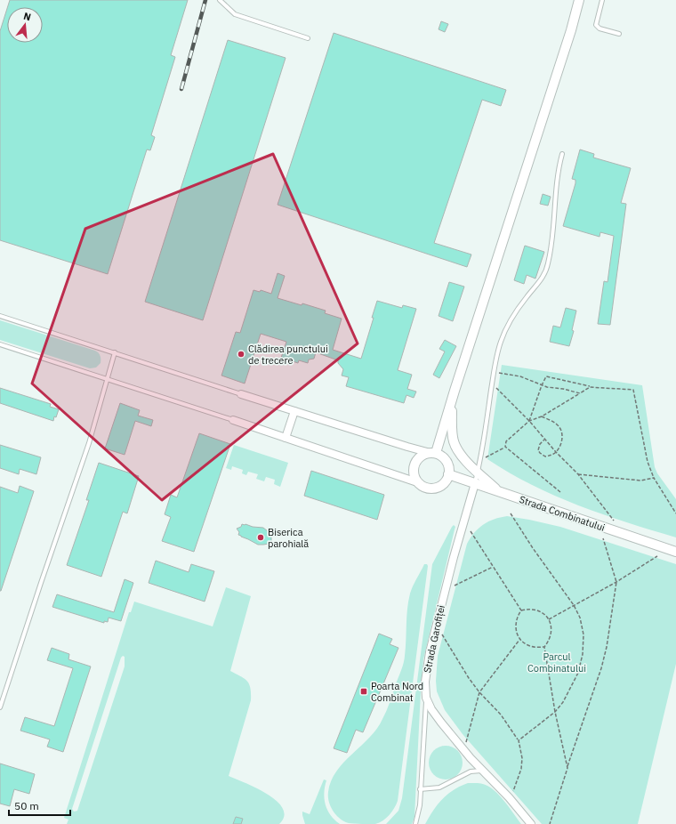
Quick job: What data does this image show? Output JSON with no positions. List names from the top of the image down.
{
  "streets": {
    "street": ["Strada Combinatului", "Strada Garofiței"]
  },
  "crossings": [
    ["Strada Combinatului", "Strada Garofiței"]
  ],
  "parks": ["Parcul Combinatului"],
  "places": {
    "other": ["Clădirea punctului de trecere", "Biserica parohială"],
    "transit": ["Poarta Nord Combinat"]
  },
  "scale_bar": "50 m",
  "north": "top"
}
